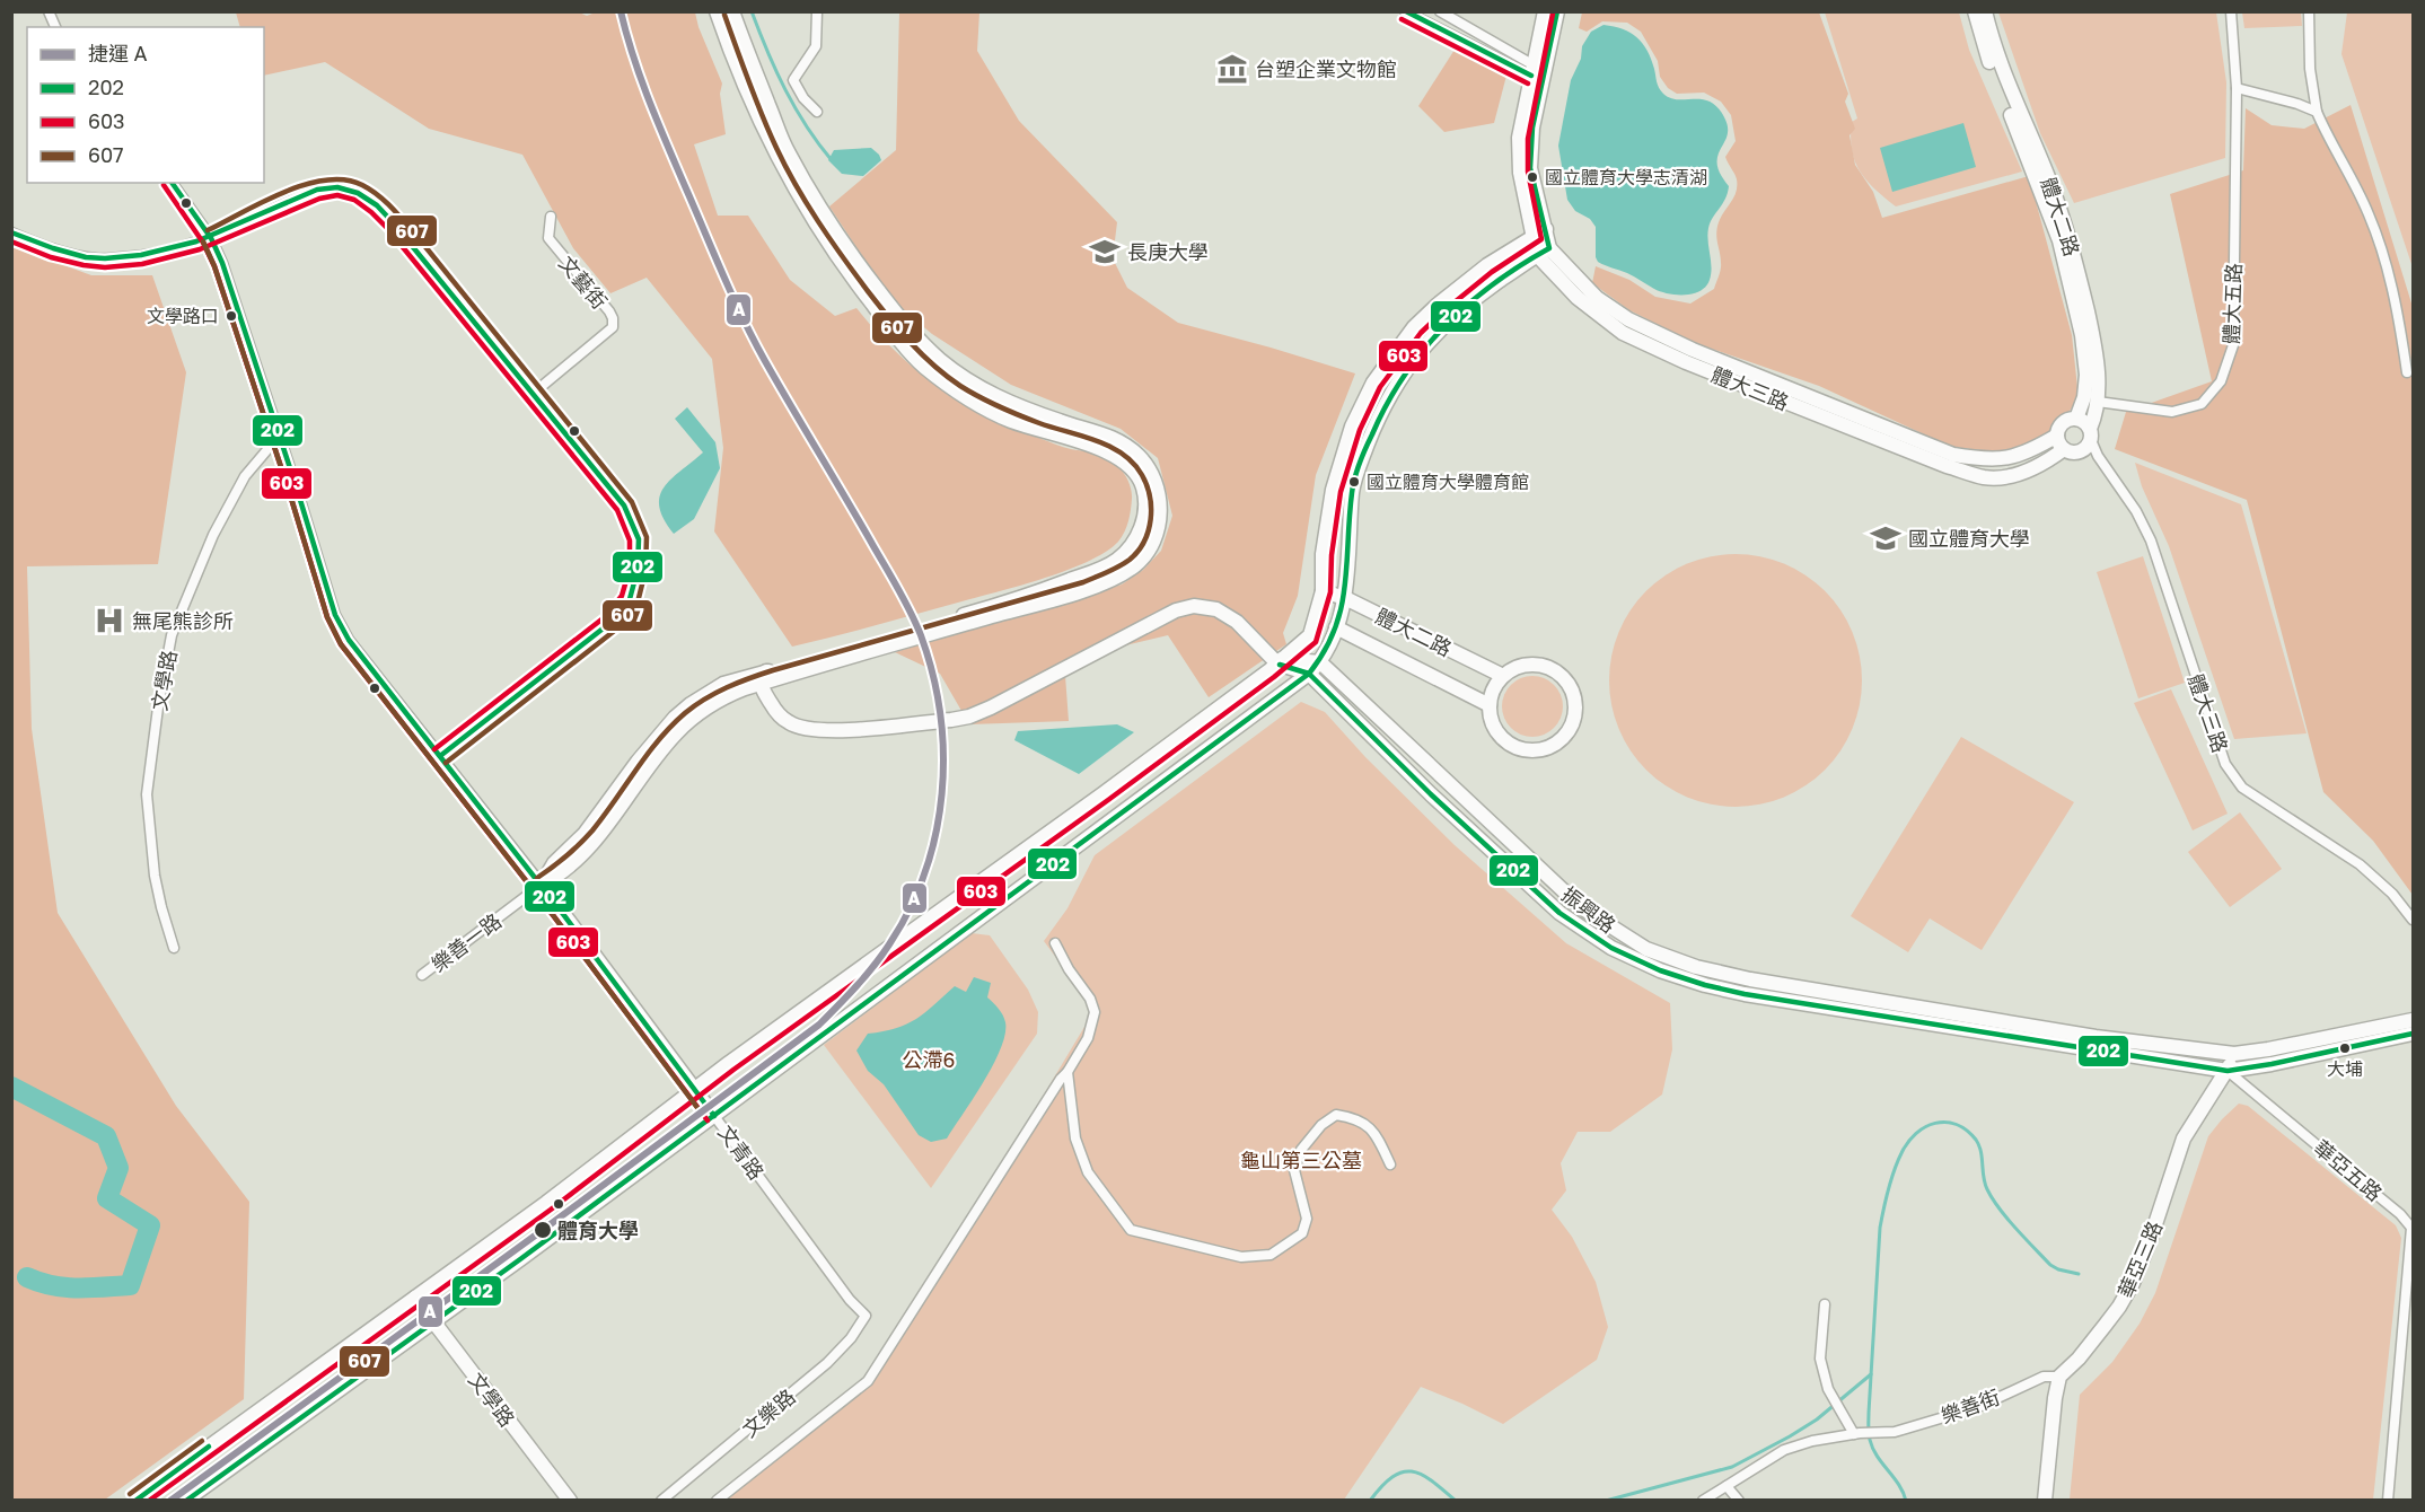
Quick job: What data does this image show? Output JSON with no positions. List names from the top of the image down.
{
  "streets": {
    "street": [
      "體大二路",
      "文藝街",
      "體大五路",
      "體大三路",
      "文學路",
      "振興路",
      "樂善一路",
      "文青路",
      "華亞五路",
      "華亞三路",
      "樂善街",
      "文樂路"
    ]
  },
  "crossings": [
    ["體大二路", "體大五路"],
    ["體大二路", "體大三路"],
    ["文學路", "文青路"],
    ["振興路", "華亞五路"],
    ["振興路", "華亞三路"],
    ["樂善一路", "文青路"],
    ["文青路", "文樂路"],
    ["華亞五路", "華亞三路"],
    ["華亞三路", "樂善街"]
  ],
  "parks": ["公滯6", "龜山第三公墓"],
  "places": {
    "museum": ["台塑企業文物館"],
    "other": [
      "國立體育大學志清湖",
      "文學路口",
      "國立體育大學體育館",
      "大埔",
      "體育大學"
    ],
    "school or university": ["長庚大學", "國立體育大學"],
    "hospital": ["無尾熊診所"]
  },
  "lines": [
    "metro line A",
    "transit line 202",
    "transit line 603",
    "transit line 607"
  ],
  "legend": [
    "捷運 A",
    "202",
    "603",
    "607"
  ]
}
